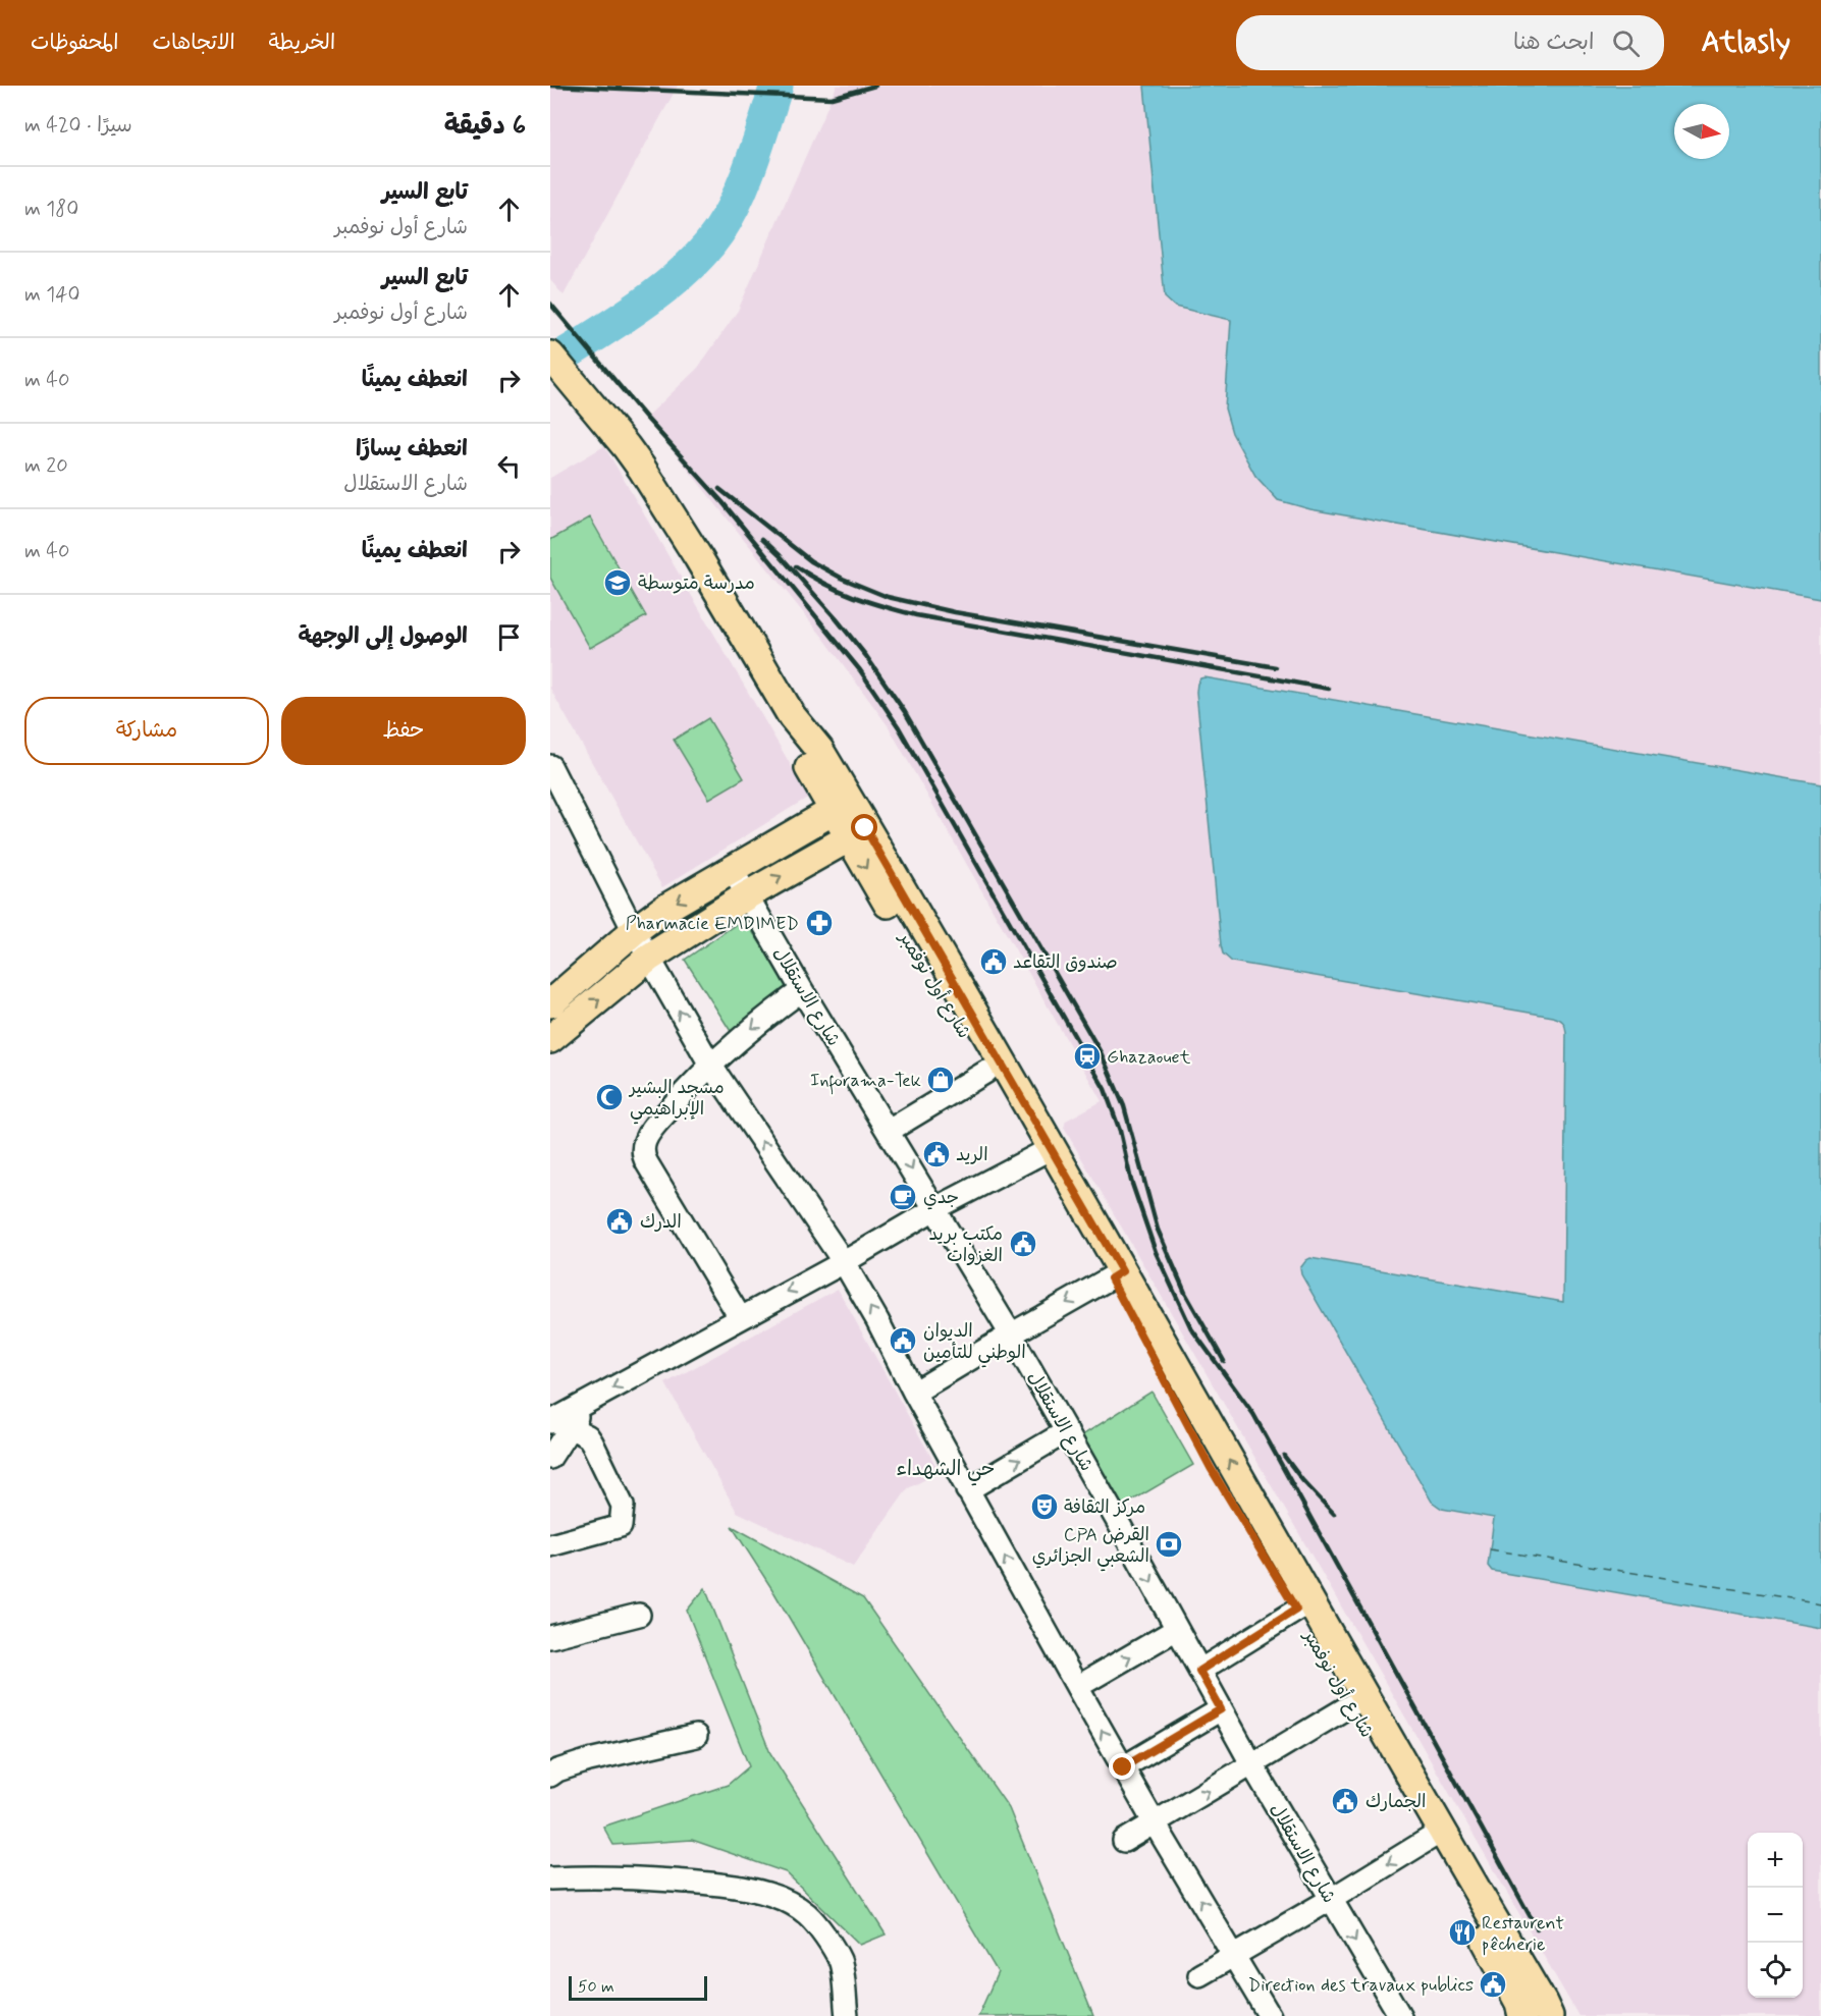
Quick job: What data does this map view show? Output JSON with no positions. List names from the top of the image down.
{
  "streets": {
    "main road": ["شارع أول نوفمبر"],
    "street": ["شارع الاستقلال"]
  },
  "districts": ["حي الشهداء"],
  "places": {
    "school or university": ["مدرسة متوسطة"],
    "pharmacy": ["Pharmacie EMDIMED"],
    "public building": [
      "صندوق التقاعد",
      "الريد",
      "الدرك",
      "مكتب بريد الغزوات",
      "الديوان الوطني للتأمين",
      "الجمارك",
      "Direction des travaux publics"
    ],
    "station": ["Ghazaouet"],
    "shop": ["Inforama-Tek"],
    "mosque": ["مسجد البشير الإبراهيمي"],
    "cafe": ["جدي"],
    "theatre": ["مركز الثقافة"],
    "bank": ["CPA القرض الشعبي الجزائري"],
    "restaurant": ["Restaurent pêcherie"]
  },
  "scale_bar": "50 m",
  "north": "right",
  "page": {
    "header": "Atlasly",
    "search": "ابحث هنا",
    "nav": ["الخريطة", "الاتجاهات", "المحفوظات"],
    "heading": ["6 دقيقة", "سيرًا · 420 m"],
    "list": [
      ["تابع السير", "شارع أول نوفمبر", "180 m"],
      ["تابع السير", "شارع أول نوفمبر", "140 m"],
      ["انعطف يمينًا", "40 m"],
      ["انعطف يسارًا", "شارع الاستقلال", "20 m"],
      ["انعطف يمينًا", "40 m"],
      "الوصول إلى الوجهة"
    ],
    "buttons": ["حفظ", "مشاركة"],
    "map_buttons": ["+", "−"],
    "scale": "50 m"
  }
}
